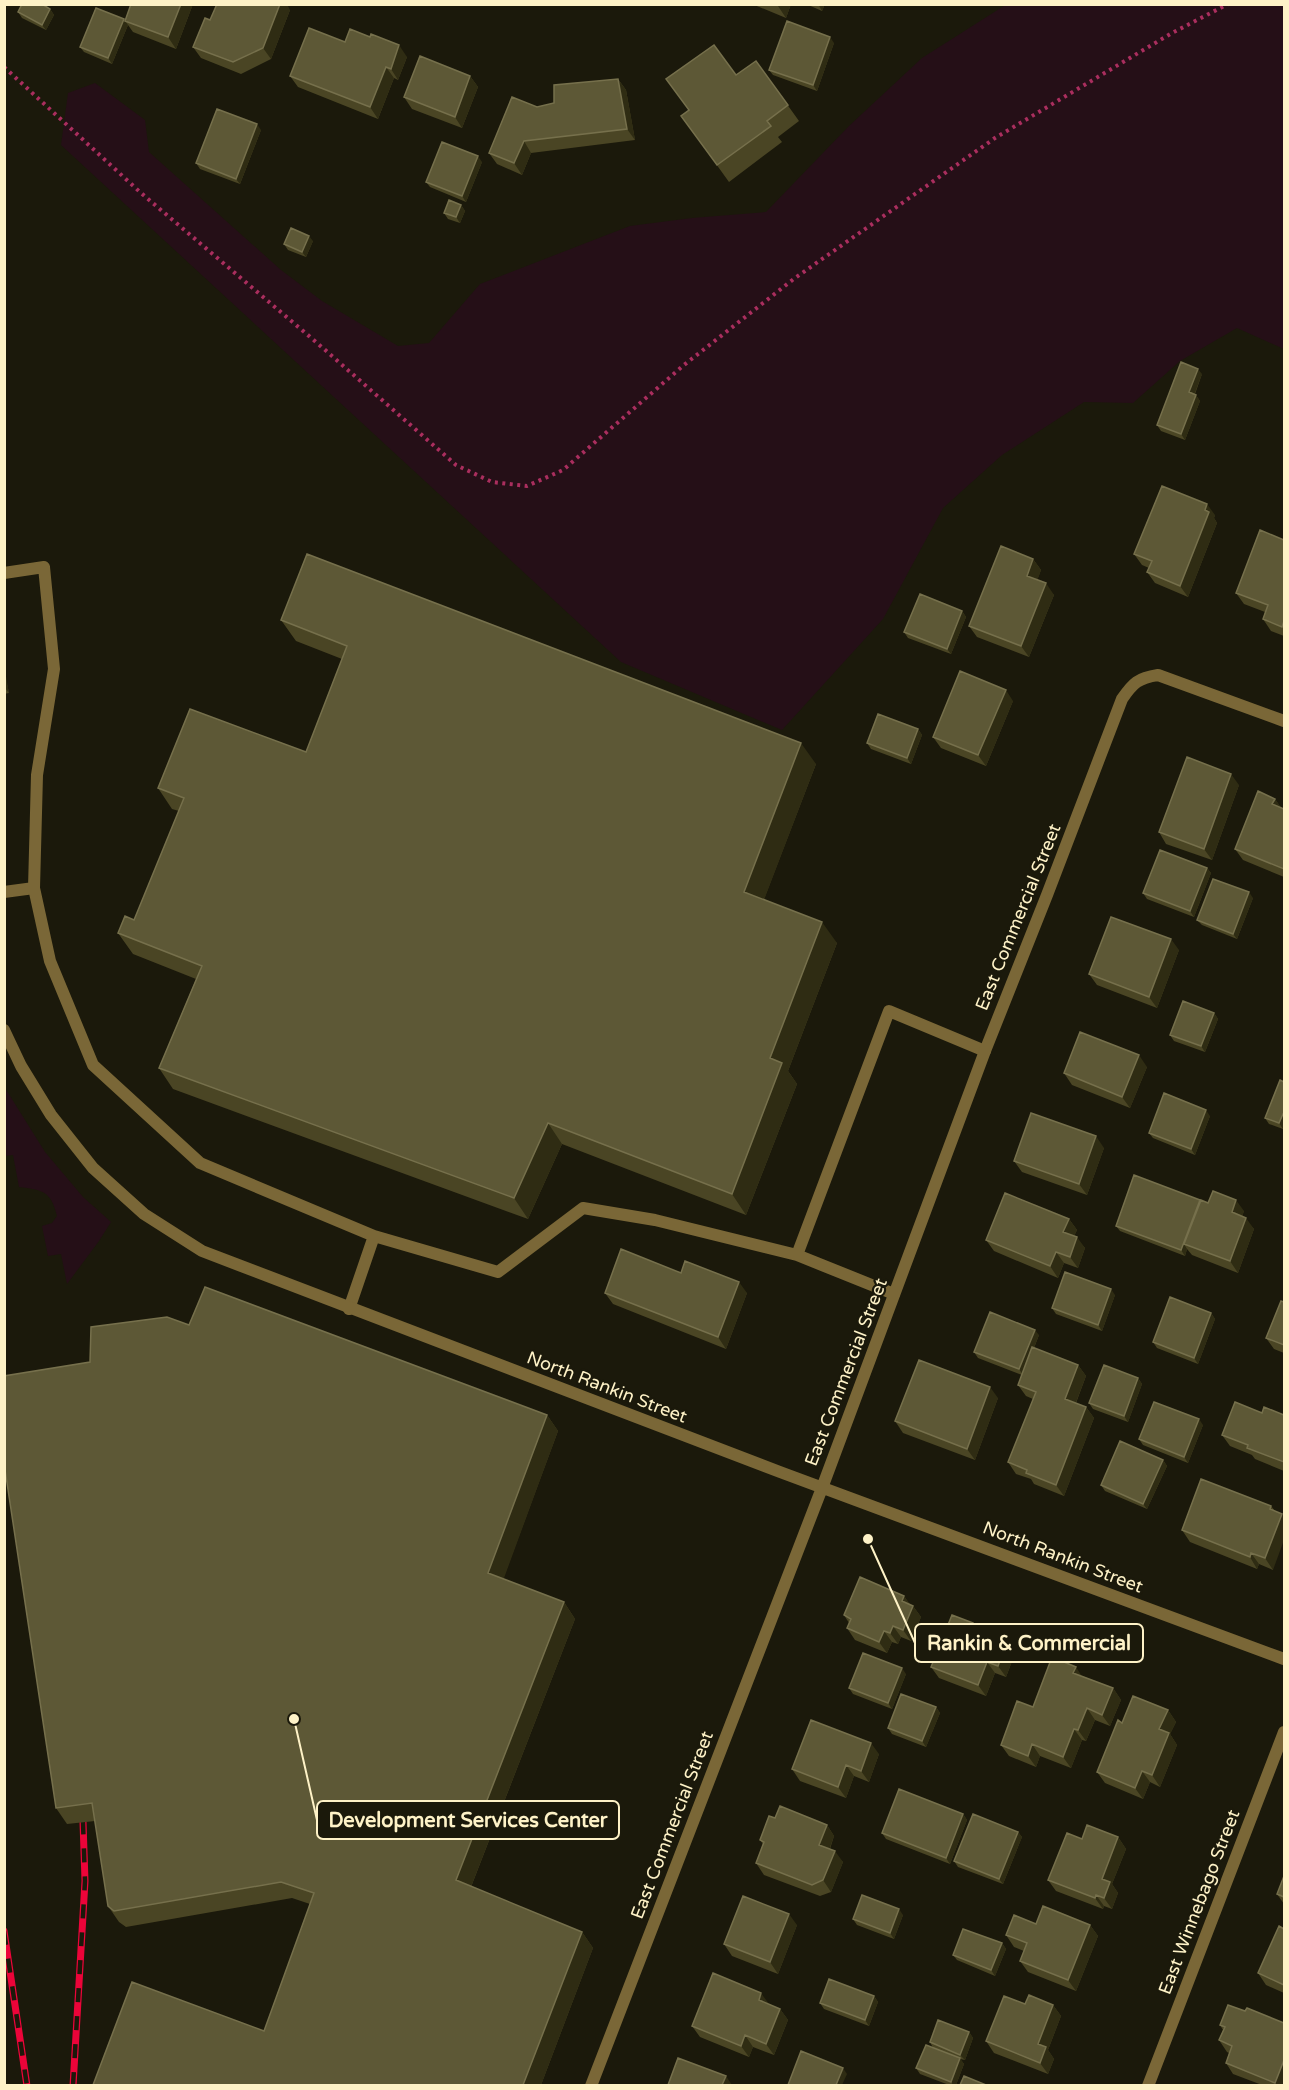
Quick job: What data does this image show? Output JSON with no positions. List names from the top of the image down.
{
  "streets": {
    "street": ["East Commercial Street", "North Rankin Street", "East Winnebago Street"]
  },
  "crossings": [
    ["East Commercial Street", "North Rankin Street"]
  ],
  "places": ["Rankin & Commercial", "Development Services Center"]
}
